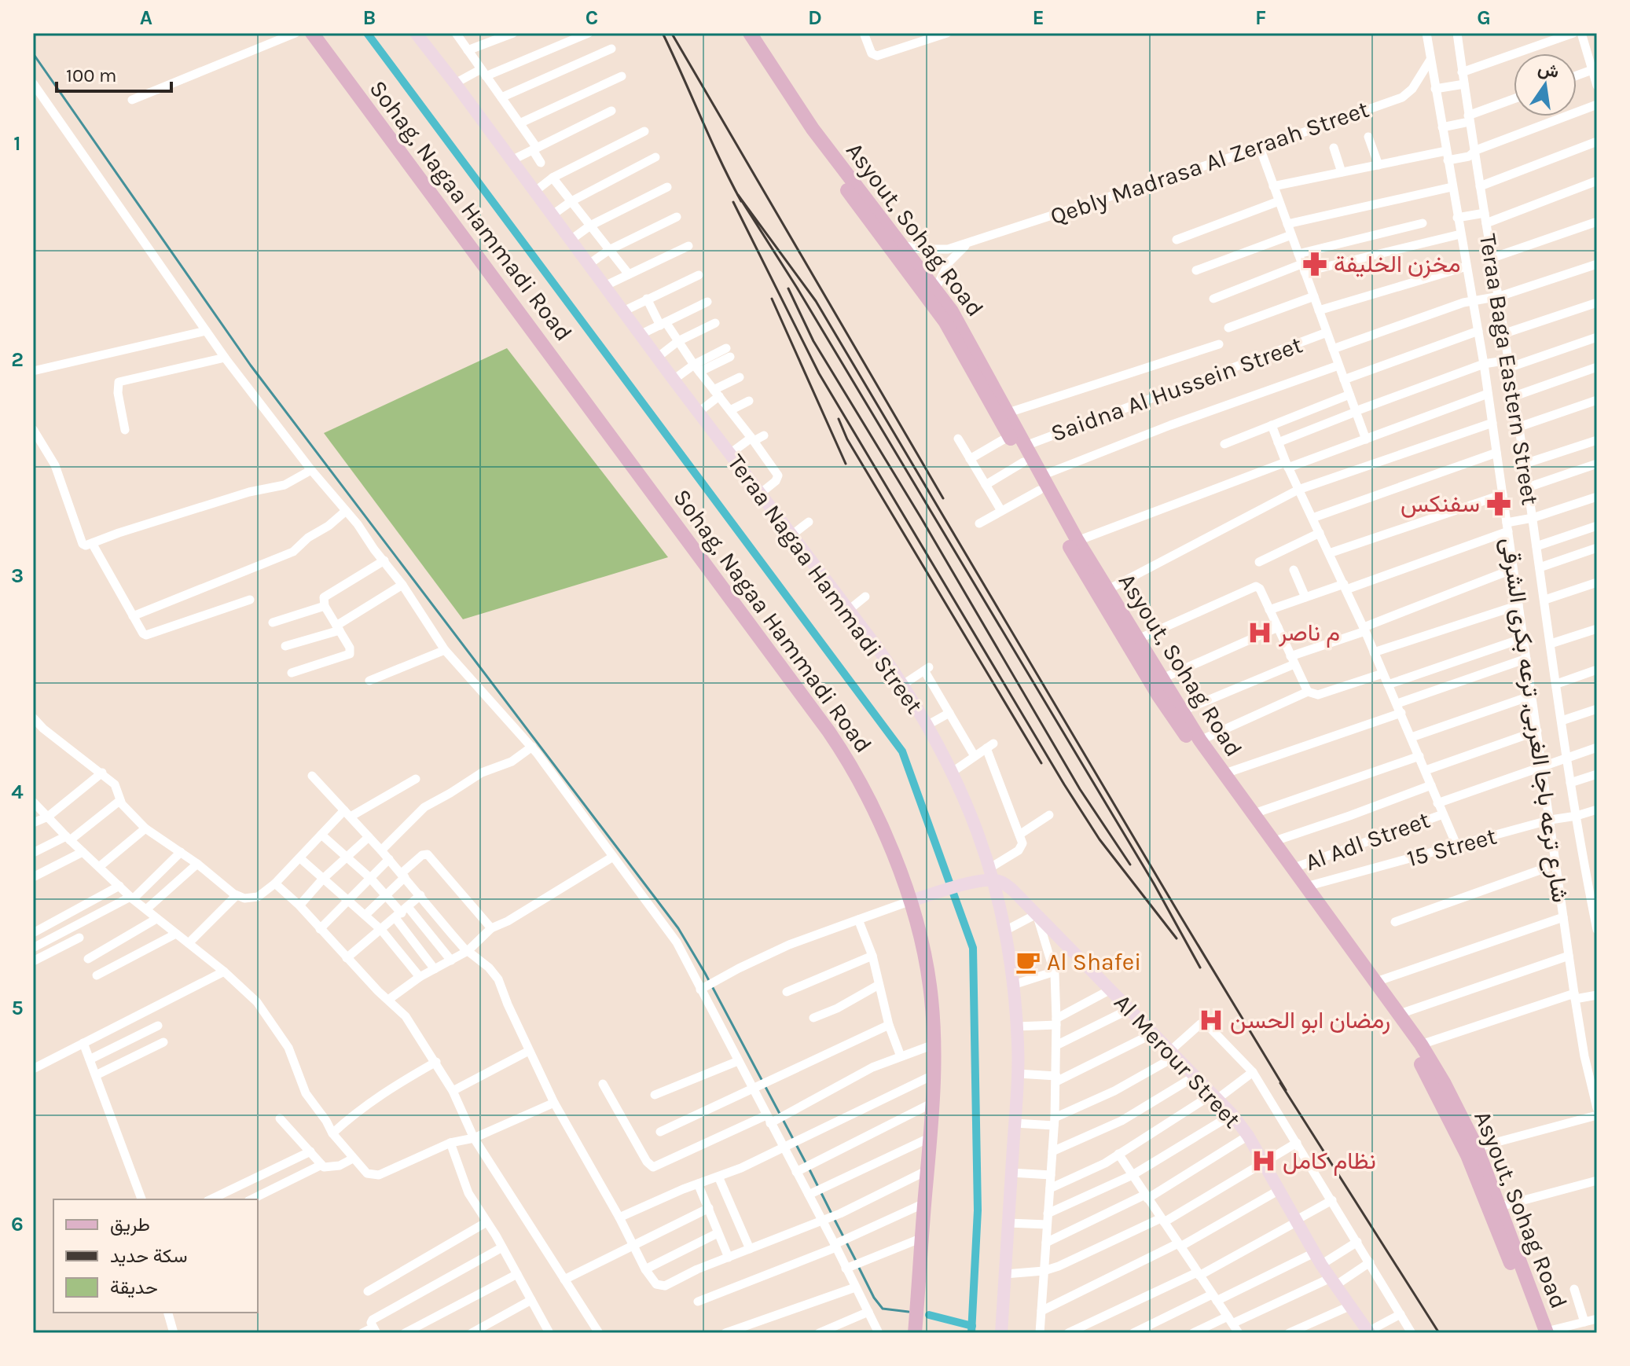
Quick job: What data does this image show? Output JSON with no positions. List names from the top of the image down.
{
  "streets": {
    "main road": ["Sohag, Nagaa Hammadi Road", "Asyout, Sohag Road"],
    "street": [
      "Qebly Madrasa Al Zeraah Street",
      "Teraa Baga Eastern Street",
      "Saidna Al Hussein Street",
      "Teraa Nagaa Hammadi Street",
      "شارع ترعه باجا الغربى, ترعه بكرى الشرقى",
      "Al Adl Street",
      "15 Street",
      "Al Merour Street"
    ]
  },
  "crossings": [
    ["Qebly Madrasa Al Zeraah Street", "Asyout, Sohag Road"],
    ["Qebly Madrasa Al Zeraah Street", "شارع ترعه باجا الغربى, ترعه بكرى الشرقى"],
    ["Asyout, Sohag Road", "Saidna Al Hussein Street"],
    ["Asyout, Sohag Road", "Al Adl Street"],
    ["Asyout, Sohag Road", "15 Street"],
    ["Teraa Baga Eastern Street", "15 Street"],
    ["Teraa Nagaa Hammadi Street", "Al Merour Street"],
    ["شارع ترعه باجا الغربى, ترعه بكرى الشرقى", "15 Street"]
  ],
  "places": {
    "pharmacy": ["مخزن الخليفة", "سفنكس"],
    "hospital": ["م ناصر", "رمضان ابو الحسن", "نظام كامل"],
    "cafe": ["Al Shafei"]
  },
  "legend": ["طريق", "سكة حديد", "حديقة"],
  "scale_bar": "100 m",
  "north": "top",
  "grid": {
    "columns": [
      "A",
      "B",
      "C",
      "D",
      "E",
      "F",
      "G"
    ],
    "rows": [
      "1",
      "2",
      "3",
      "4",
      "5",
      "6"
    ]
  }
}
